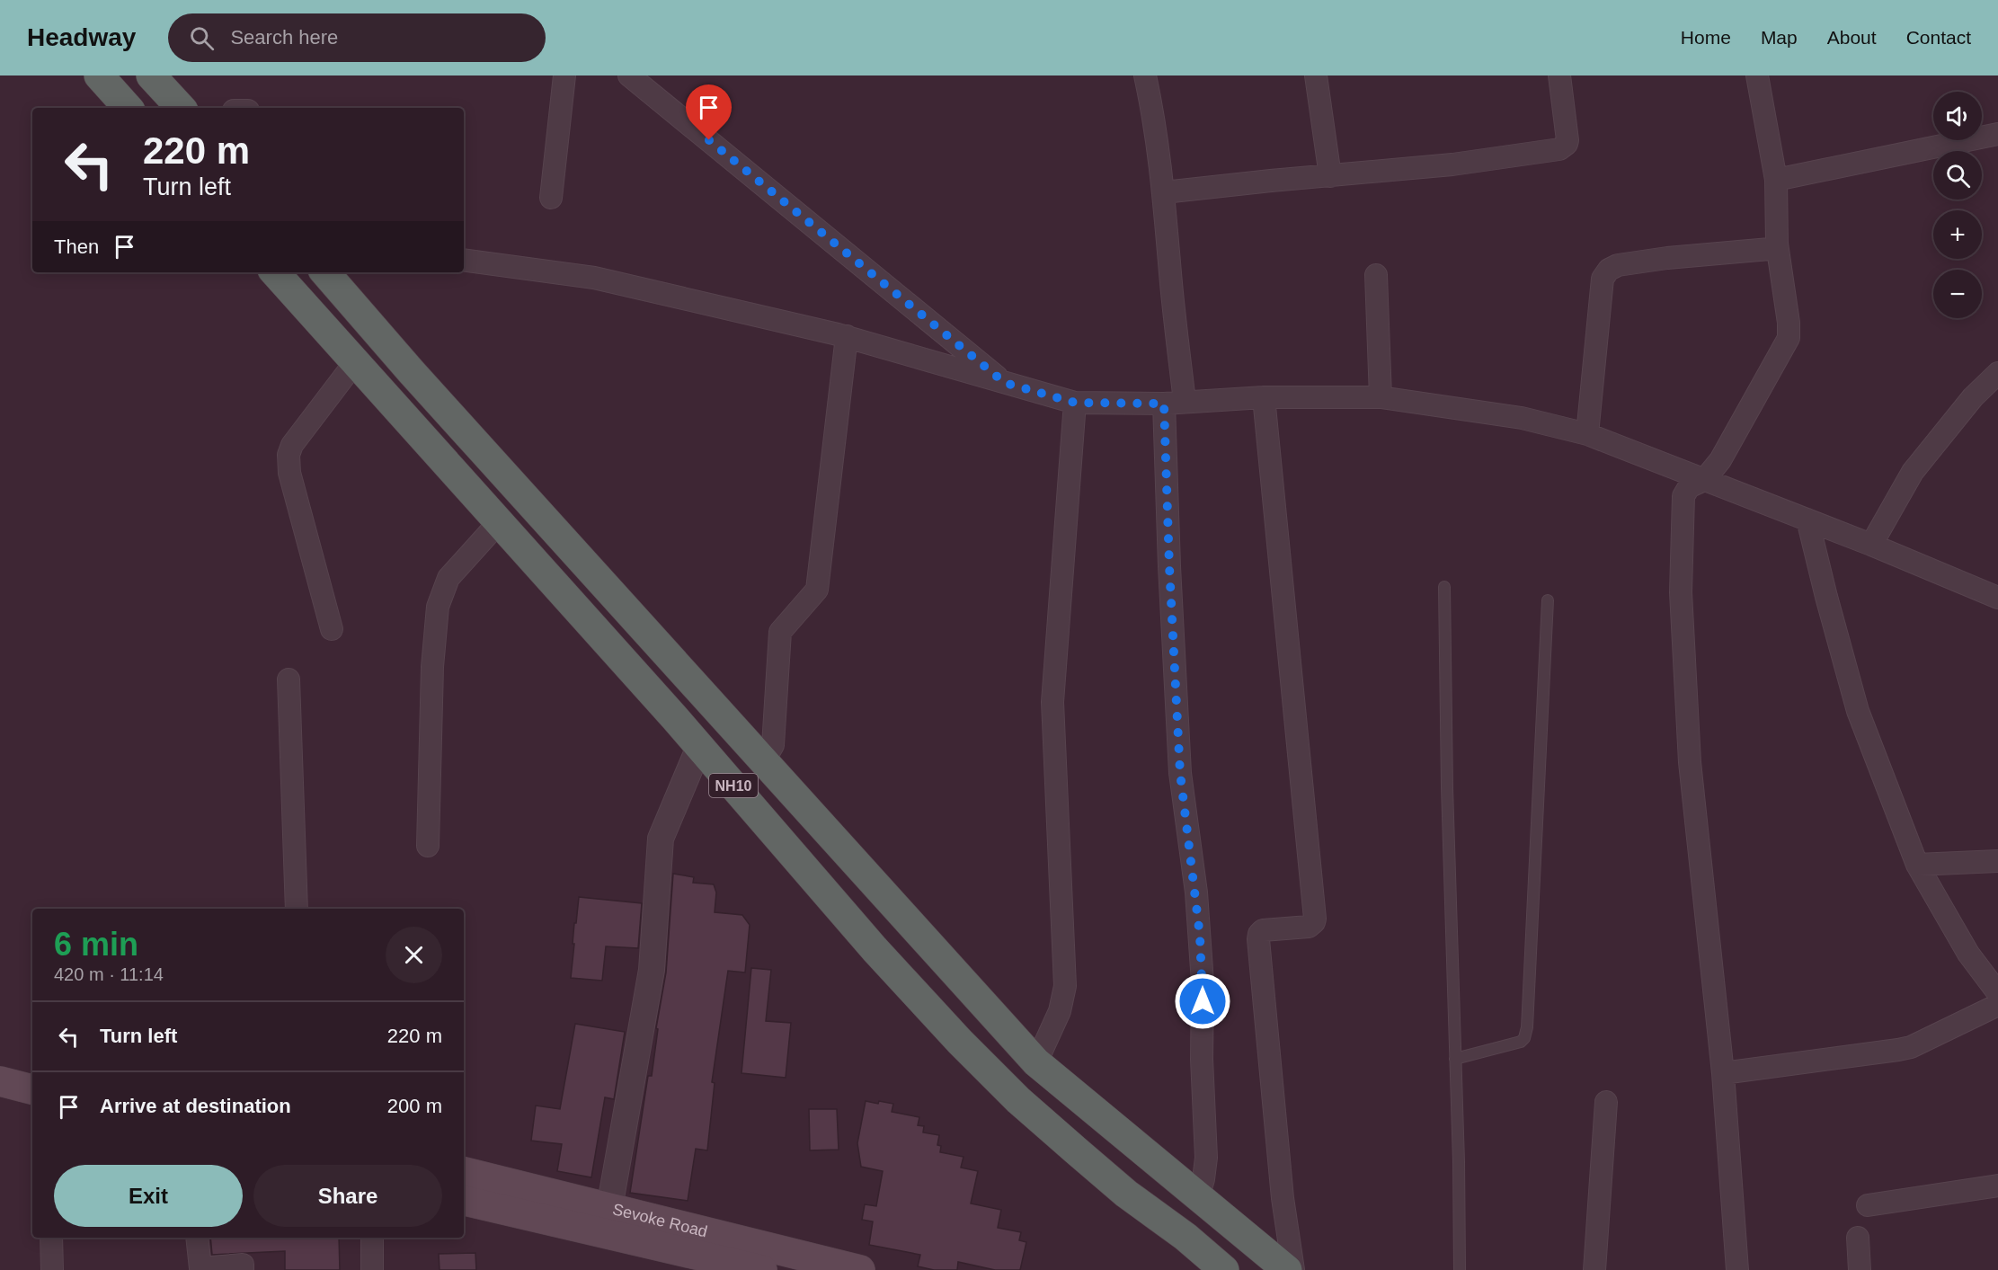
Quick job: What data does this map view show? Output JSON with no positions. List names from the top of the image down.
{
  "streets": {
    "highway": ["NH10"],
    "main road": ["Sevoke Road"]
  },
  "page": {
    "header": "Headway",
    "search": "Search here",
    "nav": [
      "Home",
      "Map",
      "About",
      "Contact"
    ],
    "map_buttons": ["+", "−"],
    "turn": ["220 m", "Turn left"],
    "then": "Then",
    "heading": ["6 min", "420 m · 11:14"],
    "list": [
      {
        "name": "Turn left",
        "value": "220 m"
      },
      {
        "name": "Arrive at destination",
        "value": "200 m"
      }
    ],
    "buttons": ["Exit", "Share"]
  }
}
